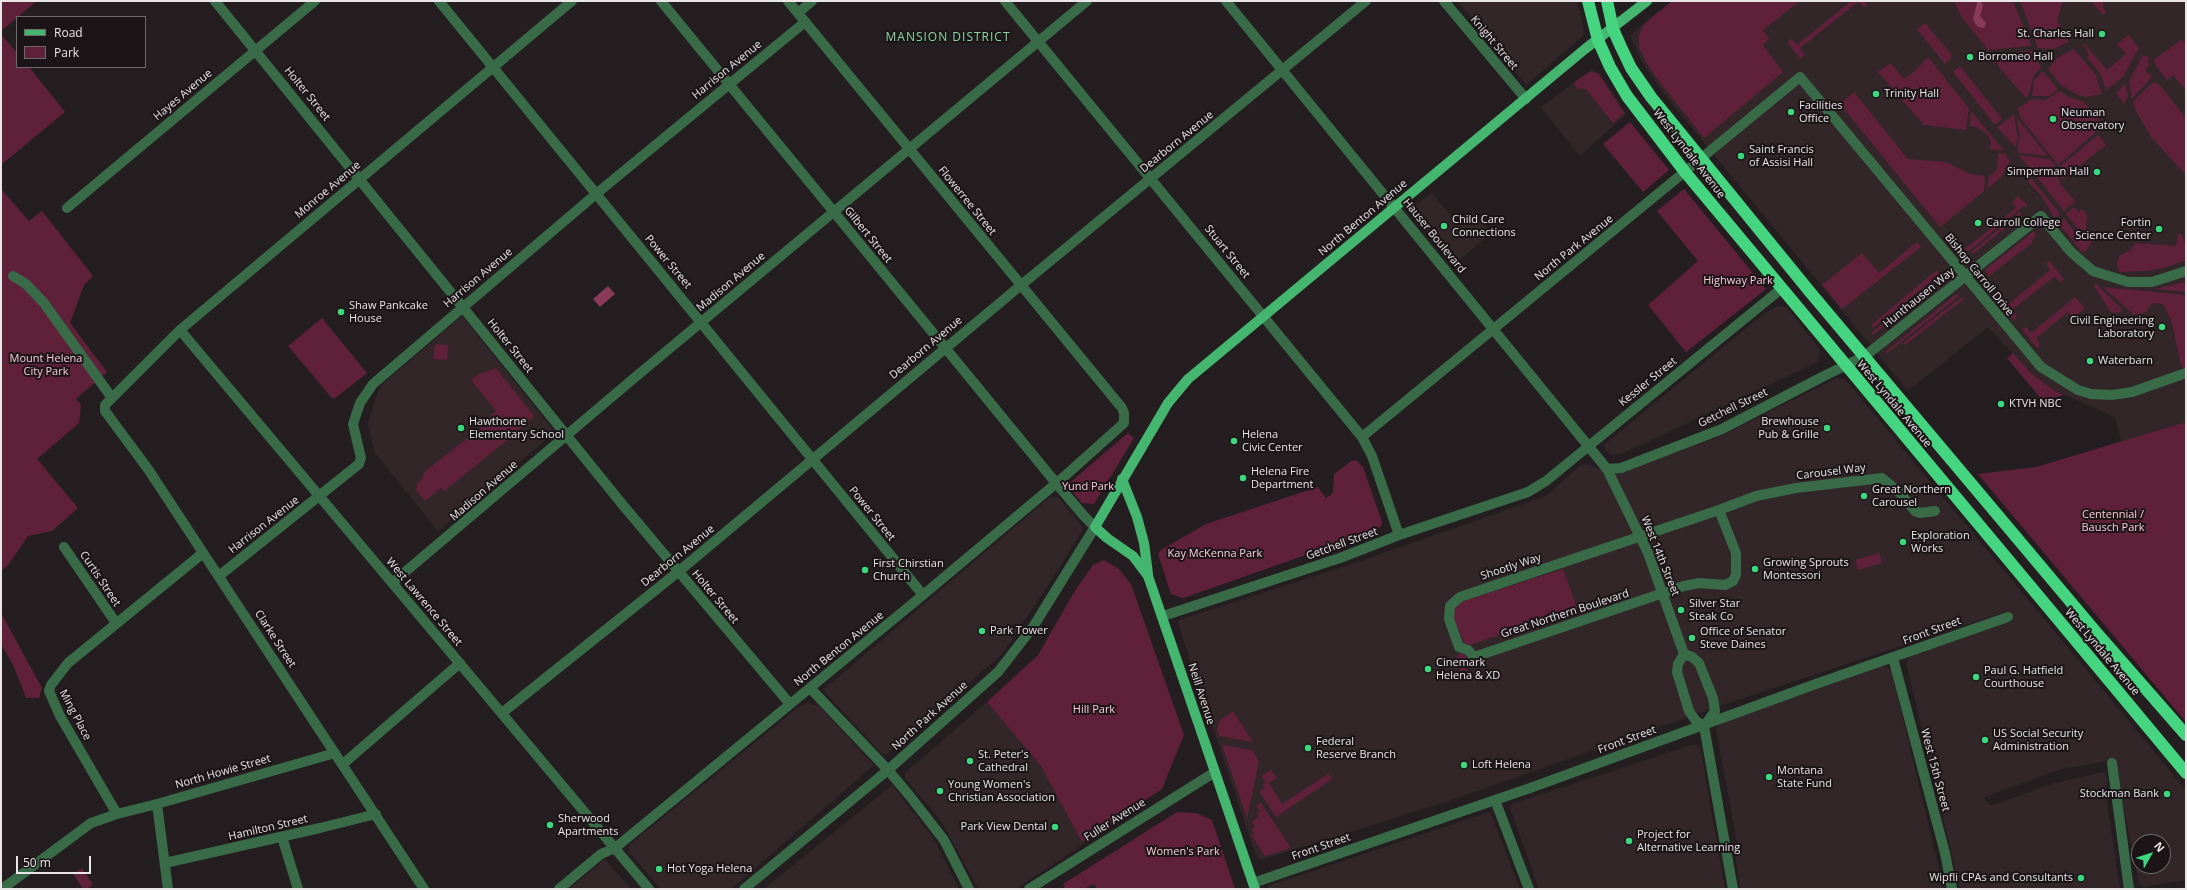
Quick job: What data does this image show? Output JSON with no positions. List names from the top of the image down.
{
  "streets": {
    "highway": ["West Lyndale Avenue"],
    "main road": ["North Benton Avenue", "North Park Avenue", "Neill Avenue"],
    "street": [
      "Knight Street",
      "Harrison Avenue",
      "Holter Street",
      "Hayes Avenue",
      "Dearborn Avenue",
      "Monroe Avenue",
      "Flowerree Street",
      "Gilbert Street",
      "Hauser Boulevard",
      "Stuart Street",
      "Power Street",
      "Bishop Carroll Drive",
      "Madison Avenue",
      "Hunthausen Way",
      "Kessler Street",
      "Getchell Street",
      "Carousel Way",
      "West 14th Street",
      "Shootly Way",
      "Curtis Street",
      "West Lawrence Street",
      "Great Northern Boulevard",
      "Front Street",
      "Clarke Street",
      "Ming Place",
      "West 15th Street",
      "North Howie Street",
      "Fuller Avenue",
      "Hamilton Street"
    ]
  },
  "crossings": [
    ["Knight Street", "North Benton Avenue"],
    ["Harrison Avenue", "Holter Street"],
    ["Harrison Avenue", "Flowerree Street"],
    ["Harrison Avenue", "Gilbert Street"],
    ["Harrison Avenue", "Power Street"],
    ["Harrison Avenue", "West Lawrence Street"],
    ["Harrison Avenue", "Clarke Street"],
    ["Holter Street", "Hayes Avenue"],
    ["Holter Street", "Dearborn Avenue"],
    ["Holter Street", "Monroe Avenue"],
    ["Holter Street", "North Benton Avenue"],
    ["Holter Street", "Madison Avenue"],
    ["Dearborn Avenue", "Flowerree Street"],
    ["Dearborn Avenue", "Gilbert Street"],
    ["Dearborn Avenue", "Hauser Boulevard"],
    ["Dearborn Avenue", "Stuart Street"],
    ["Dearborn Avenue", "Power Street"],
    ["Dearborn Avenue", "West Lawrence Street"],
    ["West Lyndale Avenue", "North Benton Avenue"],
    ["West Lyndale Avenue", "North Park Avenue"],
    ["West Lyndale Avenue", "Hunthausen Way"],
    ["West Lyndale Avenue", "Kessler Street"],
    ["West Lyndale Avenue", "Getchell Street"],
    ["Monroe Avenue", "Power Street"],
    ["Monroe Avenue", "West Lawrence Street"],
    ["Monroe Avenue", "Clarke Street"],
    ["Flowerree Street", "North Benton Avenue"],
    ["Flowerree Street", "Madison Avenue"],
    ["North Benton Avenue", "Gilbert Street"],
    ["North Benton Avenue", "Hauser Boulevard"],
    ["North Benton Avenue", "North Park Avenue"],
    ["North Benton Avenue", "Stuart Street"],
    ["North Benton Avenue", "Power Street"],
    ["North Benton Avenue", "West Lawrence Street"],
    ["Gilbert Street", "Madison Avenue"],
    ["Hauser Boulevard", "North Park Avenue"],
    ["Hauser Boulevard", "Kessler Street"],
    ["Hauser Boulevard", "Getchell Street"],
    ["Hauser Boulevard", "West 14th Street"],
    ["North Park Avenue", "Stuart Street"],
    ["North Park Avenue", "Bishop Carroll Drive"],
    ["North Park Avenue", "Neill Avenue"],
    ["Stuart Street", "Madison Avenue"],
    ["Stuart Street", "Getchell Street"],
    ["Power Street", "Madison Avenue"],
    ["Bishop Carroll Drive", "Hunthausen Way"],
    ["Madison Avenue", "West Lawrence Street"],
    ["Hunthausen Way", "Getchell Street"],
    ["Kessler Street", "Getchell Street"],
    ["Getchell Street", "West 14th Street"],
    ["Getchell Street", "Neill Avenue"],
    ["Carousel Way", "Shootly Way"],
    ["Carousel Way", "Great Northern Boulevard"],
    ["West 14th Street", "Shootly Way"],
    ["West 14th Street", "Great Northern Boulevard"],
    ["Shootly Way", "Great Northern Boulevard"],
    ["Curtis Street", "Ming Place"],
    ["Front Street", "Neill Avenue"],
    ["Front Street", "West 15th Street"],
    ["Clarke Street", "North Howie Street"],
    ["Clarke Street", "Hamilton Street"],
    ["Neill Avenue", "Fuller Avenue"],
    ["Ming Place", "North Howie Street"]
  ],
  "districts": ["MANSION DISTRICT"],
  "parks": [
    "Highway Park",
    "Mount Helena City Park",
    "Yund Park",
    "Centennial / Bausch Park",
    "Kay McKenna Park",
    "Hill Park",
    "Women's Park"
  ],
  "places": [
    "St. Charles Hall",
    "Borromeo Hall",
    "Trinity Hall",
    "Facilities Office",
    "Neuman Observatory",
    "Saint Francis of Assisi Hall",
    "Simperman Hall",
    "Carroll College",
    "Child Care Connections",
    "Fortin Science Center",
    "Shaw Pankcake House",
    "Civil Engineering Laboratory",
    "Waterbarn",
    "KTVH NBC",
    "Hawthorne Elementary School",
    "Brewhouse Pub & Grille",
    "Helena Civic Center",
    "Helena Fire Department",
    "Great Northern Carousel",
    "Exploration Works",
    "Growing Sprouts Montessori",
    "First Chirstian Church",
    "Silver Star Steak Co",
    "Park Tower",
    "Office of Senator Steve Daines",
    "Cinemark Helena & XD",
    "Paul G. Hatfield Courthouse",
    "US Social Security Administration",
    "Federal Reserve Branch",
    "St. Peter's Cathedral",
    "Loft Helena",
    "Montana State Fund",
    "Young Women's Christian Association",
    "Stockman Bank",
    "Sherwood Apartments",
    "Park View Dental",
    "Project for Alternative Learning",
    "Hot Yoga Helena",
    "Wipfli CPAs and Consultants"
  ],
  "legend": ["Road", "Park"],
  "scale_bar": "50 m",
  "north": "top right"
}
